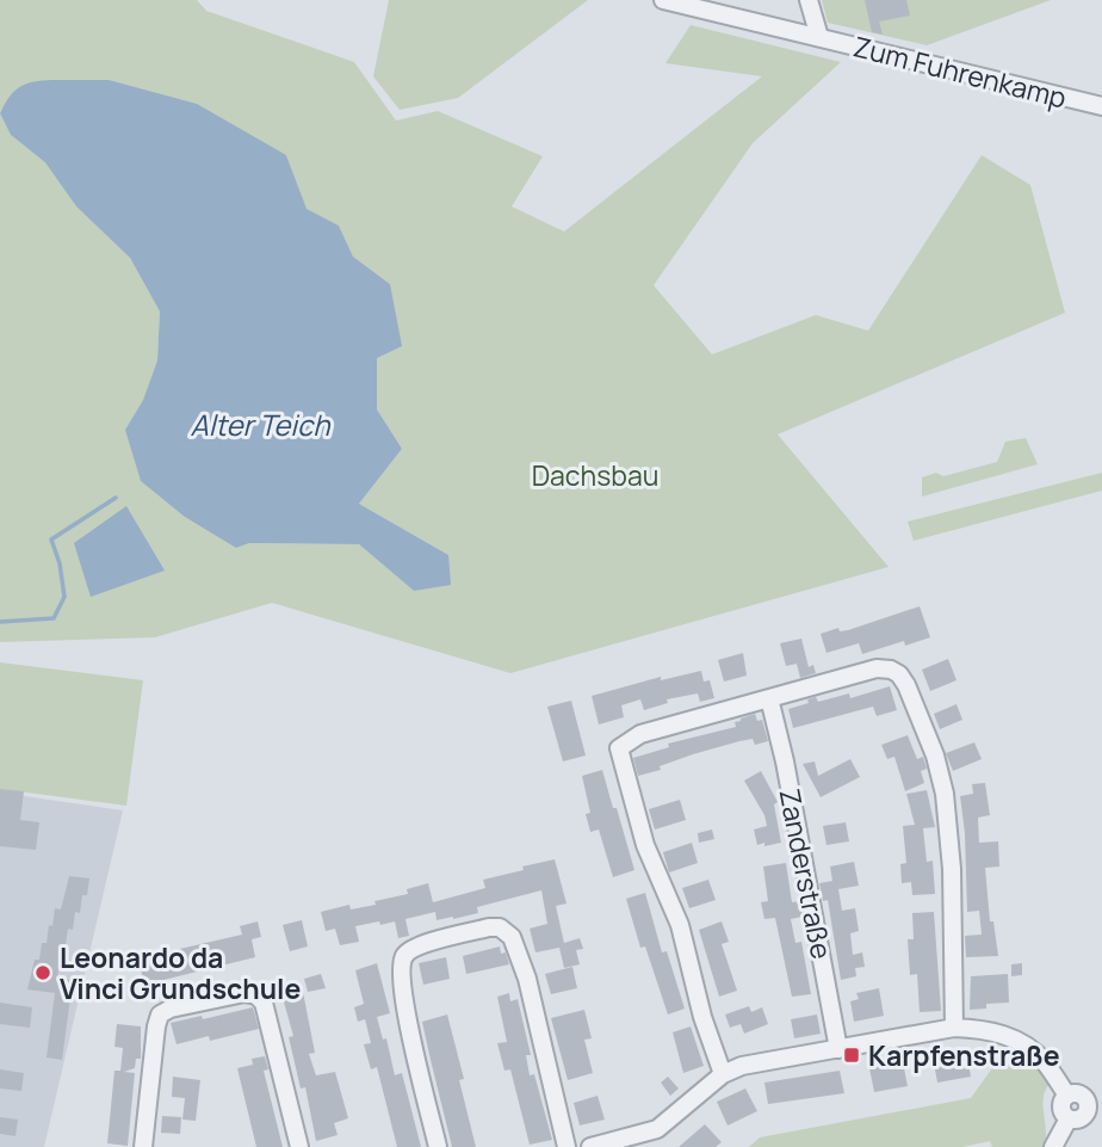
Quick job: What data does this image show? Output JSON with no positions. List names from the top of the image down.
{
  "streets": {
    "street": ["Zum Fuhrenkamp", "Zanderstraße"]
  },
  "water": ["Alter Teich"],
  "parks": ["Dachsbau"],
  "places": {
    "other": ["Leonardo da Vinci Grundschule"],
    "transit": ["Karpfenstraße"]
  }
}
